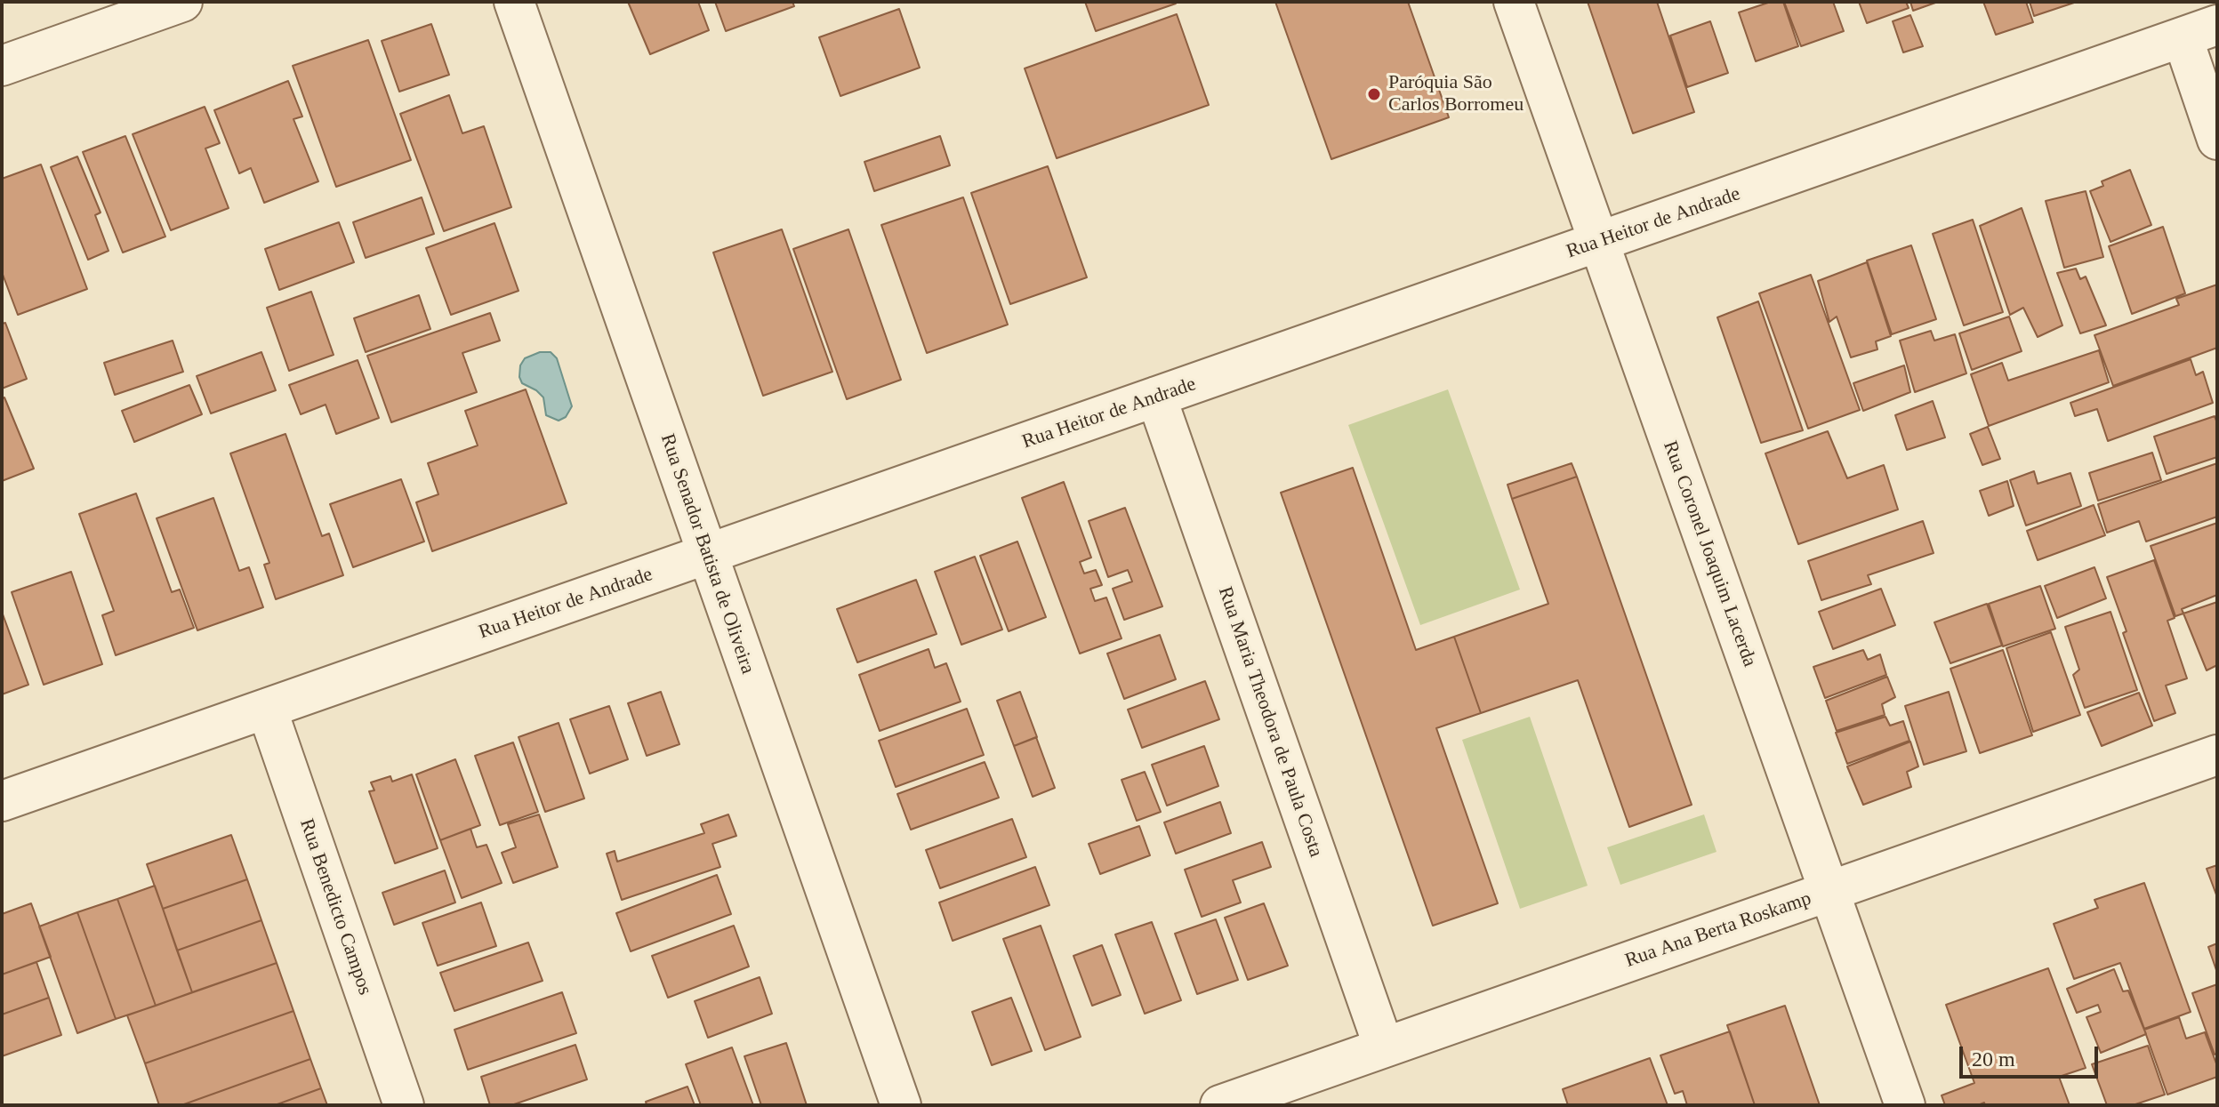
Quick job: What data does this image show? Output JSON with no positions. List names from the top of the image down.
{
  "streets": {
    "street": [
      "Rua Heitor de Andrade",
      "Rua Senador Batista de Oliveira",
      "Rua Coronel Joaquim Lacerda",
      "Rua Maria Theodora de Paula Costa",
      "Rua Benedicto Campos",
      "Rua Ana Berta Roskamp"
    ]
  },
  "crossings": [
    ["Rua Heitor de Andrade", "Rua Senador Batista de Oliveira"],
    ["Rua Heitor de Andrade", "Rua Coronel Joaquim Lacerda"],
    ["Rua Heitor de Andrade", "Rua Maria Theodora de Paula Costa"],
    ["Rua Heitor de Andrade", "Rua Benedicto Campos"],
    ["Rua Coronel Joaquim Lacerda", "Rua Ana Berta Roskamp"],
    ["Rua Maria Theodora de Paula Costa", "Rua Ana Berta Roskamp"]
  ],
  "places": ["Paróquia São Carlos Borromeu"],
  "scale_bar": "20 m"
}
